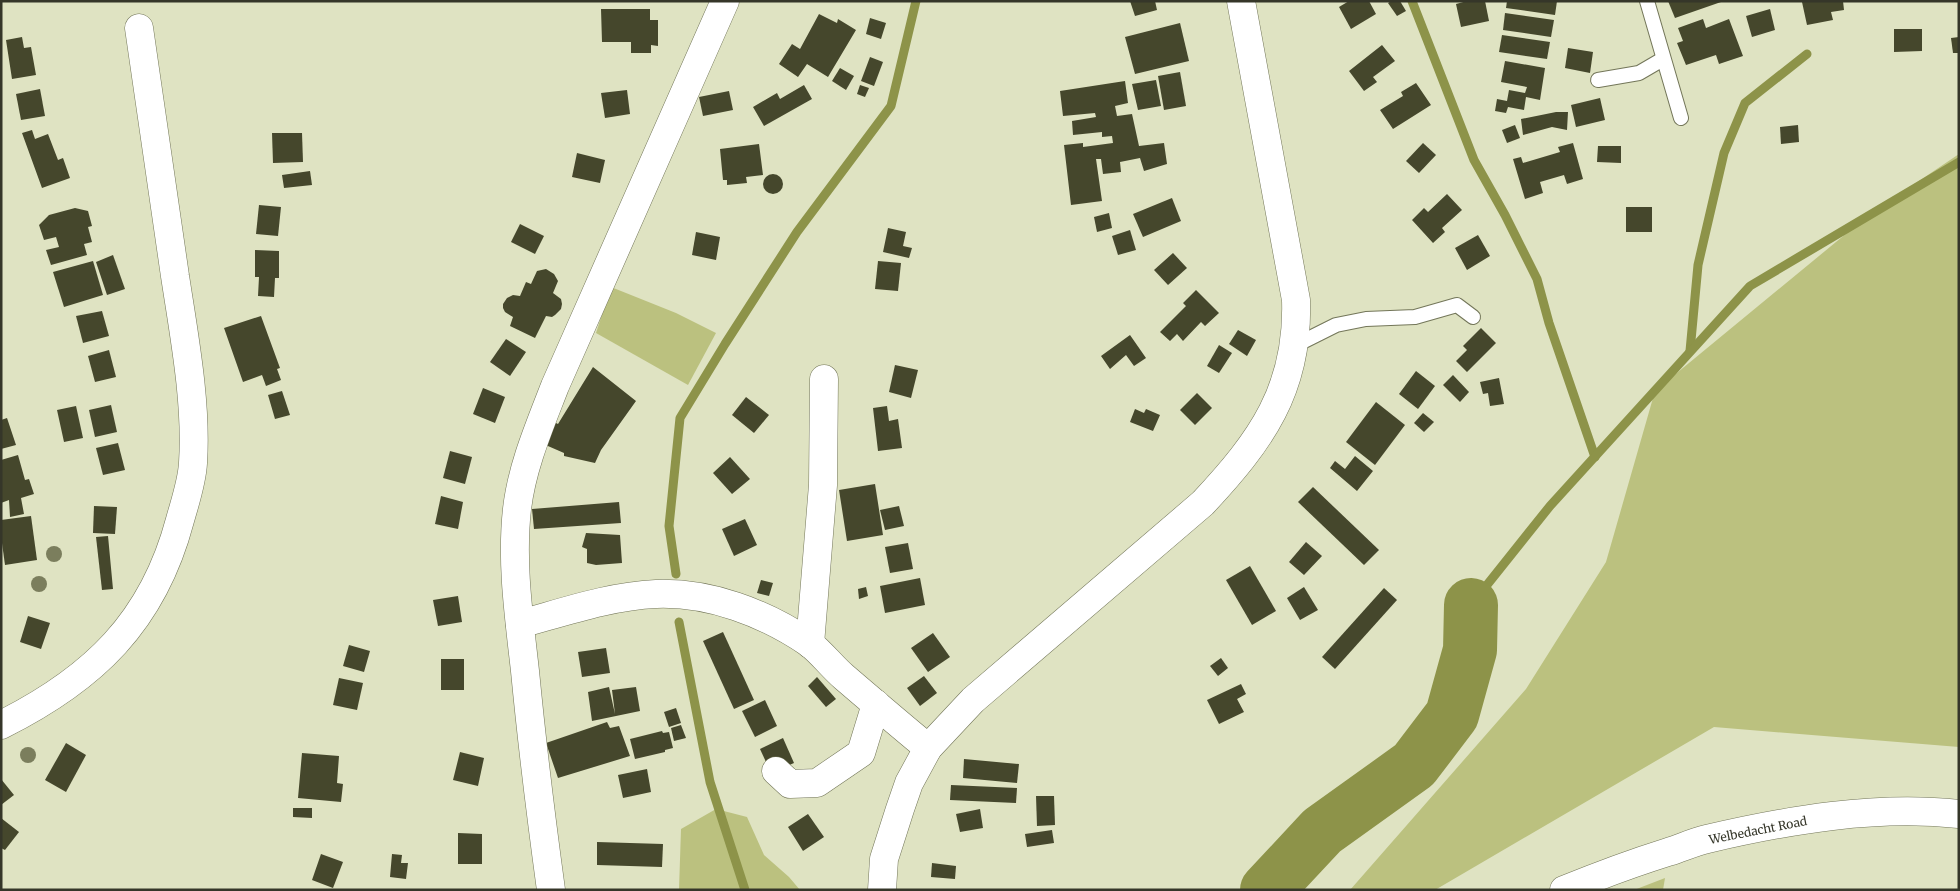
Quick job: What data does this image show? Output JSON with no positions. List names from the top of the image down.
{
  "streets": {
    "street": ["Welbedacht Road"]
  }
}
